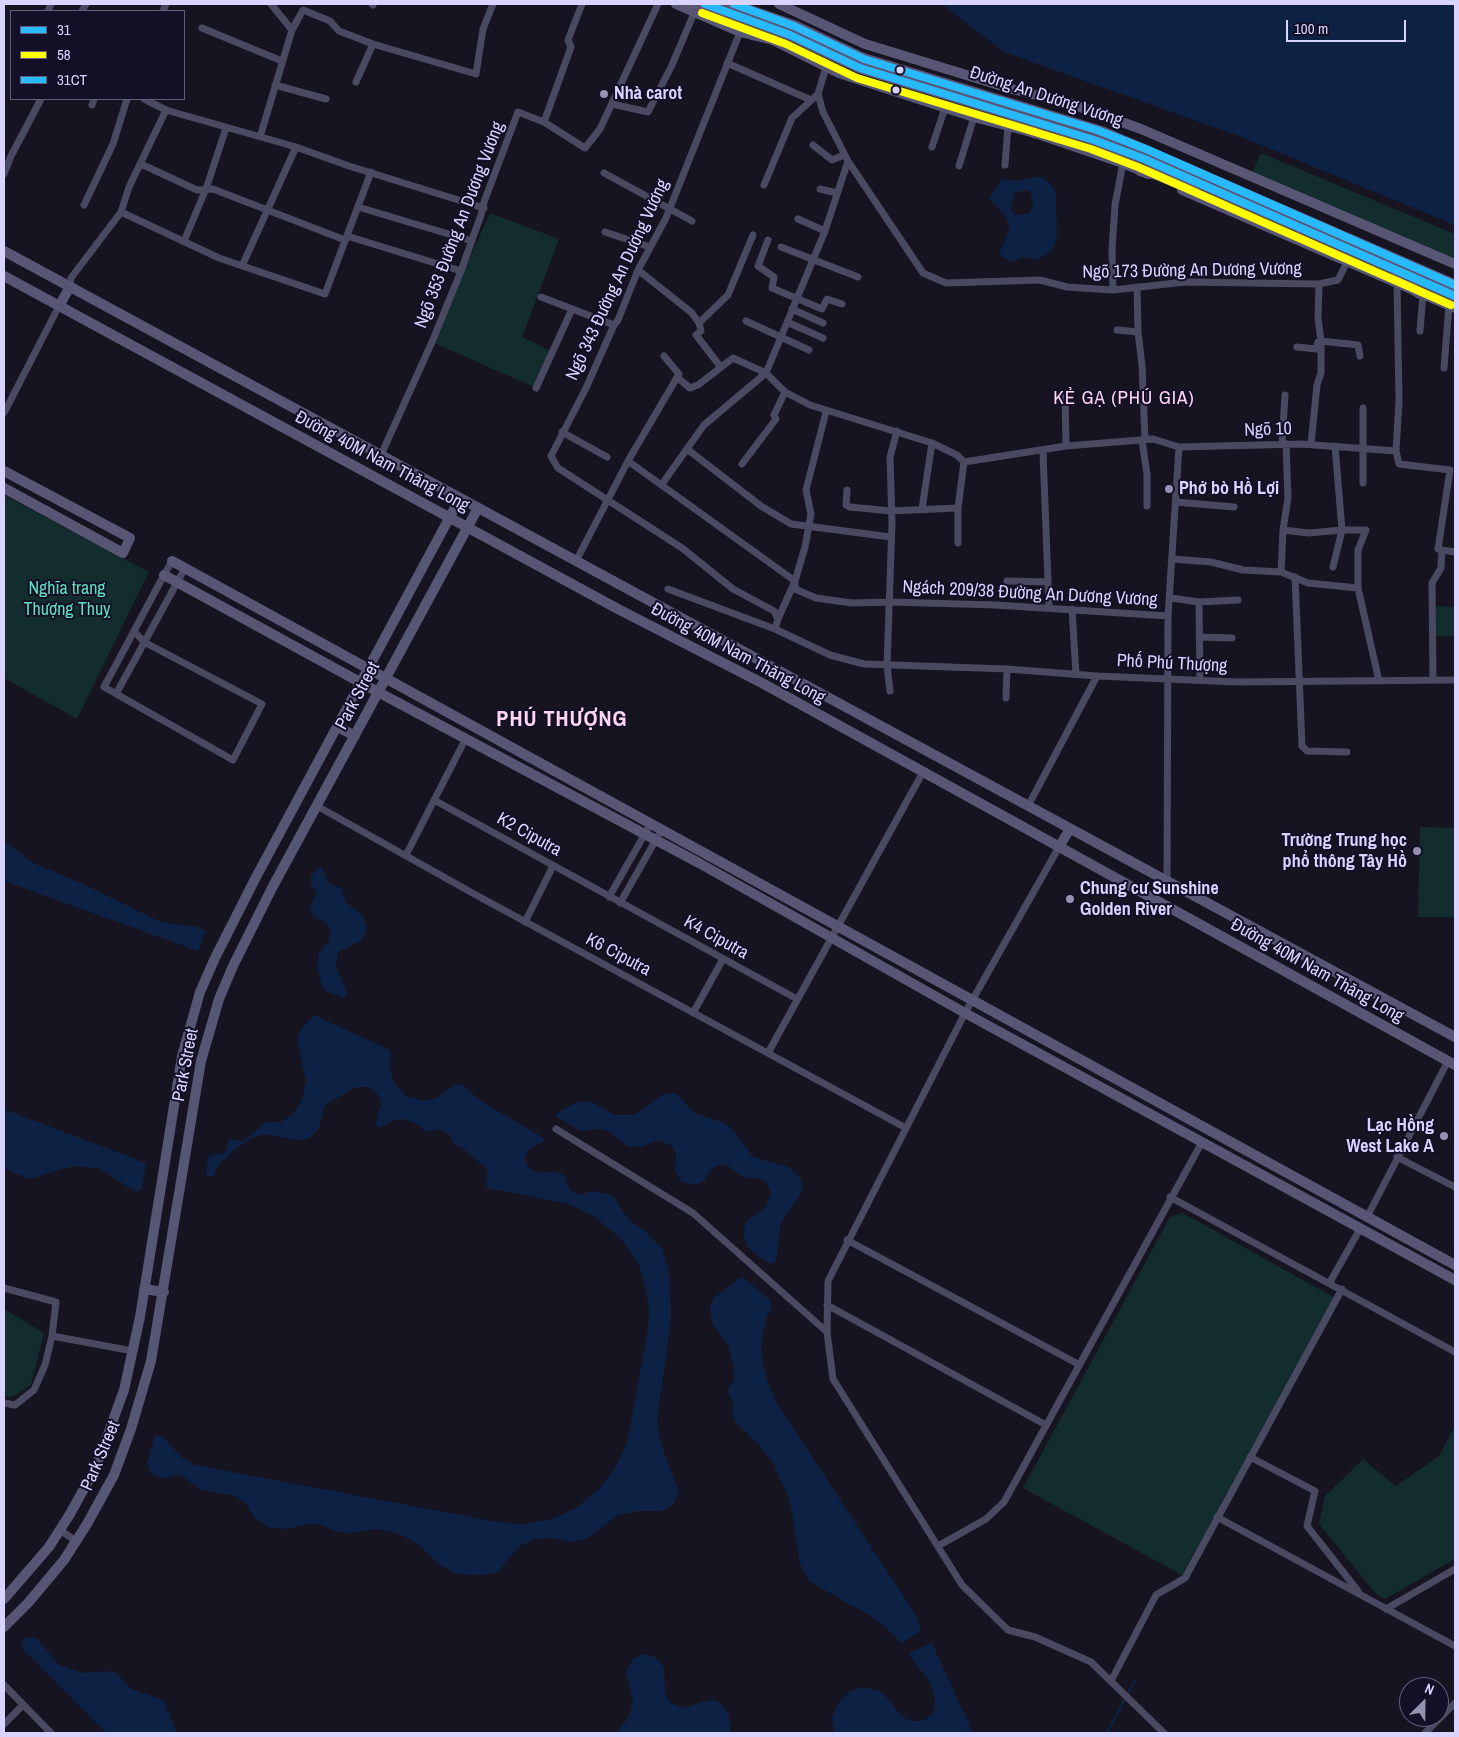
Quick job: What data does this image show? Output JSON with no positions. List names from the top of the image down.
{
  "streets": {
    "main road": ["Đường An Dương Vương"],
    "street": [
      "Ngõ 353 Đường An Dương Vương",
      "Ngõ 173 Đường An Dương Vương",
      "Ngõ 343 Đường An Dương Vương",
      "Ngõ 10",
      "Đường 40M Nam Thăng Long",
      "Ngách 209/38 Đường An Dương Vương",
      "Phố Phú Thượng",
      "Park Street",
      "K2 Ciputra",
      "K4 Ciputra",
      "K6 Ciputra"
    ]
  },
  "crossings": [
    ["Ngõ 353 Đường An Dương Vương", "Đường 40M Nam Thăng Long"],
    ["Đường 40M Nam Thăng Long", "Park Street"],
    ["Park Street", "K6 Ciputra"],
    ["K2 Ciputra", "K4 Ciputra"]
  ],
  "districts": ["KẺ GẠ (PHÚ GIA)", "PHÚ THƯỢNG"],
  "parks": ["Nghĩa trang Thượng Thuỵ"],
  "places": [
    "Nhà carot",
    "Phở bò Hồ Lợi",
    "Trường Trung học phổ thông Tây Hồ",
    "Chung cư Sunshine Golden River",
    "Lạc Hồng West Lake A"
  ],
  "lines": ["transit line 31", "transit line 31CT", "transit line 58"],
  "legend": ["31", "58", "31CT"],
  "scale_bar": "100 m",
  "north": "top right"
}
